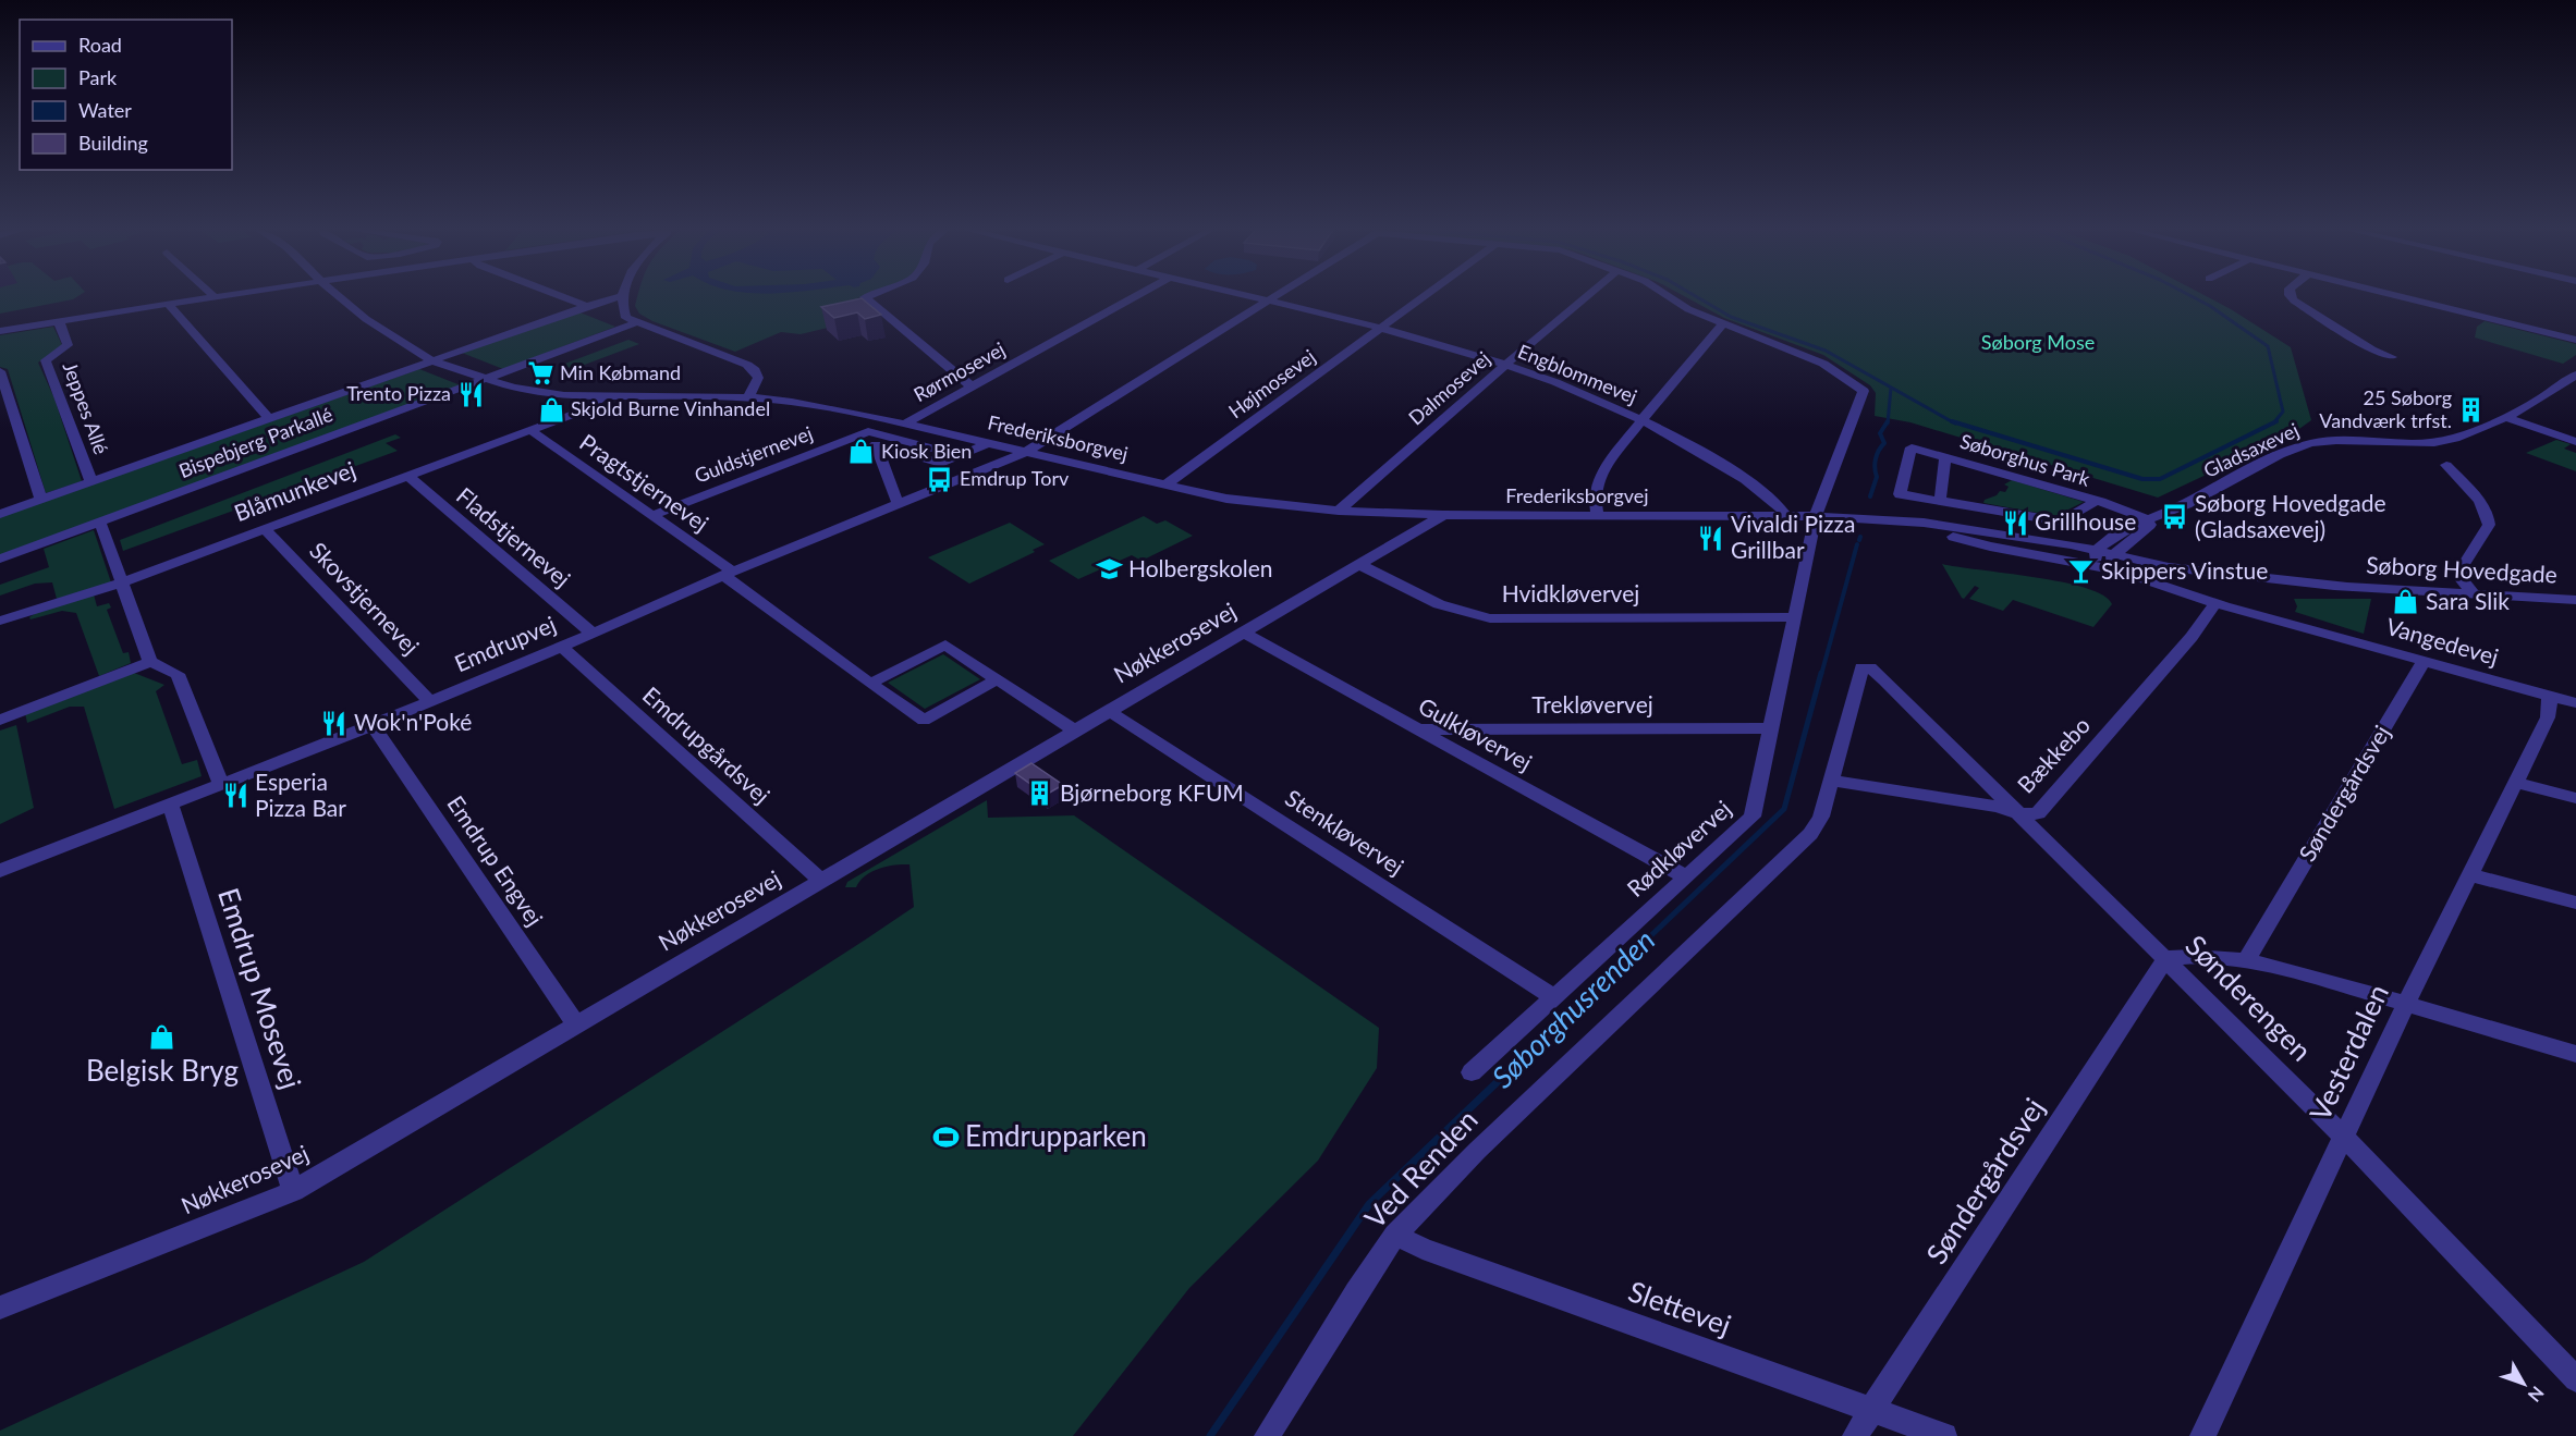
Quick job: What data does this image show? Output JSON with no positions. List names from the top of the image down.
{
  "streets": {
    "street": [
      "Rørmosevej",
      "Engblommevej",
      "Højmosevej",
      "Dalmosevej",
      "Jeppes Allé",
      "Frederiksborgvej",
      "Bispebjerg Parkallé",
      "Gladsaxevej",
      "Guldstjernevej",
      "Søborghus Park",
      "Pragtstjernevej",
      "Blåmunkevej",
      "Fladstjernevej",
      "Søborg Hovedgade",
      "Hvidkløvervej",
      "Skovstjernevej",
      "Vangedevej",
      "Nøkkerosevej",
      "Emdrupvej",
      "Trekløvervej",
      "Gulkløvervej",
      "Emdrupgårdsvej",
      "Bækkebo",
      "Søndergårdsvej",
      "Stenkløvervej",
      "Rødkløvervej",
      "Emdrup Engvej",
      "Emdrup Mosevej",
      "Sønderengen",
      "Vesterdalen",
      "Ved Renden",
      "Slettevej"
    ]
  },
  "crossings": [
    ["Rørmosevej", "Frederiksborgvej"],
    ["Engblommevej", "Højmosevej"],
    ["Engblommevej", "Dalmosevej"],
    ["Engblommevej", "Frederiksborgvej"],
    ["Engblommevej", "Emdrupvej"],
    ["Højmosevej", "Frederiksborgvej"],
    ["Dalmosevej", "Frederiksborgvej"],
    ["Jeppes Allé", "Bispebjerg Parkallé"],
    ["Frederiksborgvej", "Bispebjerg Parkallé"],
    ["Frederiksborgvej", "Gladsaxevej"],
    ["Frederiksborgvej", "Blåmunkevej"],
    ["Frederiksborgvej", "Søborg Hovedgade"],
    ["Frederiksborgvej", "Vangedevej"],
    ["Frederiksborgvej", "Nøkkerosevej"],
    ["Frederiksborgvej", "Emdrupvej"],
    ["Frederiksborgvej", "Rødkløvervej"],
    ["Gladsaxevej", "Søborghus Park"],
    ["Guldstjernevej", "Pragtstjernevej"],
    ["Pragtstjernevej", "Blåmunkevej"],
    ["Pragtstjernevej", "Emdrupvej"],
    ["Blåmunkevej", "Fladstjernevej"],
    ["Blåmunkevej", "Skovstjernevej"],
    ["Fladstjernevej", "Emdrupvej"],
    ["Søborg Hovedgade", "Vangedevej"],
    ["Hvidkløvervej", "Nøkkerosevej"],
    ["Hvidkløvervej", "Rødkløvervej"],
    ["Skovstjernevej", "Emdrupvej"],
    ["Vangedevej", "Bækkebo"],
    ["Vangedevej", "Søndergårdsvej"],
    ["Vangedevej", "Vesterdalen"],
    ["Nøkkerosevej", "Gulkløvervej"],
    ["Nøkkerosevej", "Emdrupgårdsvej"],
    ["Nøkkerosevej", "Stenkløvervej"],
    ["Nøkkerosevej", "Emdrup Engvej"],
    ["Nøkkerosevej", "Emdrup Mosevej"],
    ["Emdrupvej", "Emdrupgårdsvej"],
    ["Emdrupvej", "Emdrup Engvej"],
    ["Emdrupvej", "Emdrup Mosevej"],
    ["Trekløvervej", "Gulkløvervej"],
    ["Trekløvervej", "Rødkløvervej"],
    ["Gulkløvervej", "Rødkløvervej"],
    ["Bækkebo", "Sønderengen"],
    ["Bækkebo", "Ved Renden"],
    ["Søndergårdsvej", "Sønderengen"],
    ["Søndergårdsvej", "Slettevej"],
    ["Stenkløvervej", "Rødkløvervej"],
    ["Sønderengen", "Vesterdalen"],
    ["Sønderengen", "Ved Renden"],
    ["Ved Renden", "Slettevej"]
  ],
  "water": ["Søborghusrenden"],
  "parks": ["Søborg Mose"],
  "places": {
    "supermarket": ["Min Købmand"],
    "restaurant": [
      "Trento Pizza",
      "Grillhouse",
      "Vivaldi Pizza Grillbar",
      "Wok'n'Poké",
      "Esperia Pizza Bar"
    ],
    "shop": [
      "Skjold Burne Vinhandel",
      "Kiosk Bien",
      "Sara Slik",
      "Belgisk Bryg"
    ],
    "building": ["25 Søborg Vandværk trfst.", "Bjørneborg KFUM"],
    "bus stop": ["Emdrup Torv", "Søborg Hovedgade (Gladsaxevej)"],
    "school or university": ["Holbergskolen"],
    "bar": ["Skippers Vinstue"],
    "sports": ["Emdrupparken"]
  },
  "legend": [
    "Road",
    "Park",
    "Water",
    "Building"
  ],
  "north": "bottom right"
}
